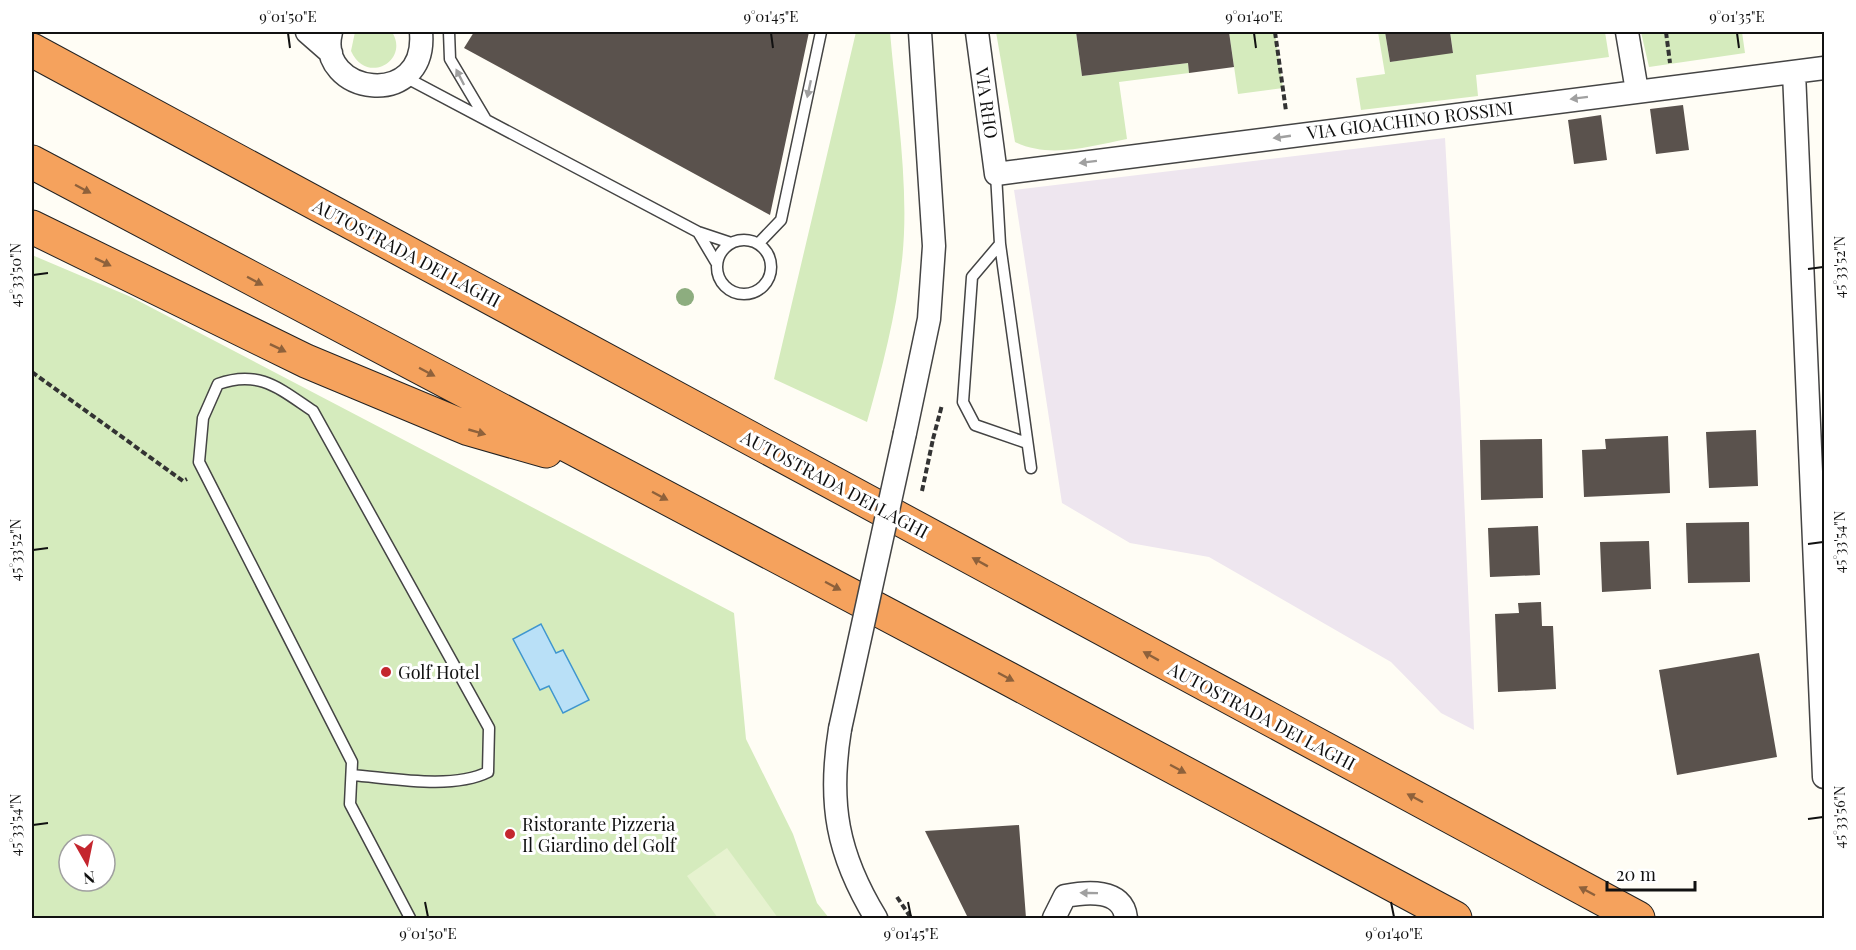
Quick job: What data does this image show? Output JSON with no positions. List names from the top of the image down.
{
  "streets": {
    "highway": ["AUTOSTRADA DEI LAGHI"],
    "street": ["VIA RHO", "VIA GIOACHINO ROSSINI"]
  },
  "crossings": [
    ["VIA RHO", "VIA GIOACHINO ROSSINI"]
  ],
  "one_way": ["VIA GIOACHINO ROSSINI"],
  "places": ["Golf Hotel", "Ristorante Pizzeria Il Giardino del Golf"],
  "scale_bar": "20 m",
  "north": "bottom",
  "coordinates": [
    "9°01'50\"E",
    "9°01'45\"E",
    "9°01'40\"E",
    "9°01'35\"E",
    "45°33'52\"N",
    "45°33'50\"N",
    "45°33'54\"N",
    "45°33'56\"N"
  ]
}
